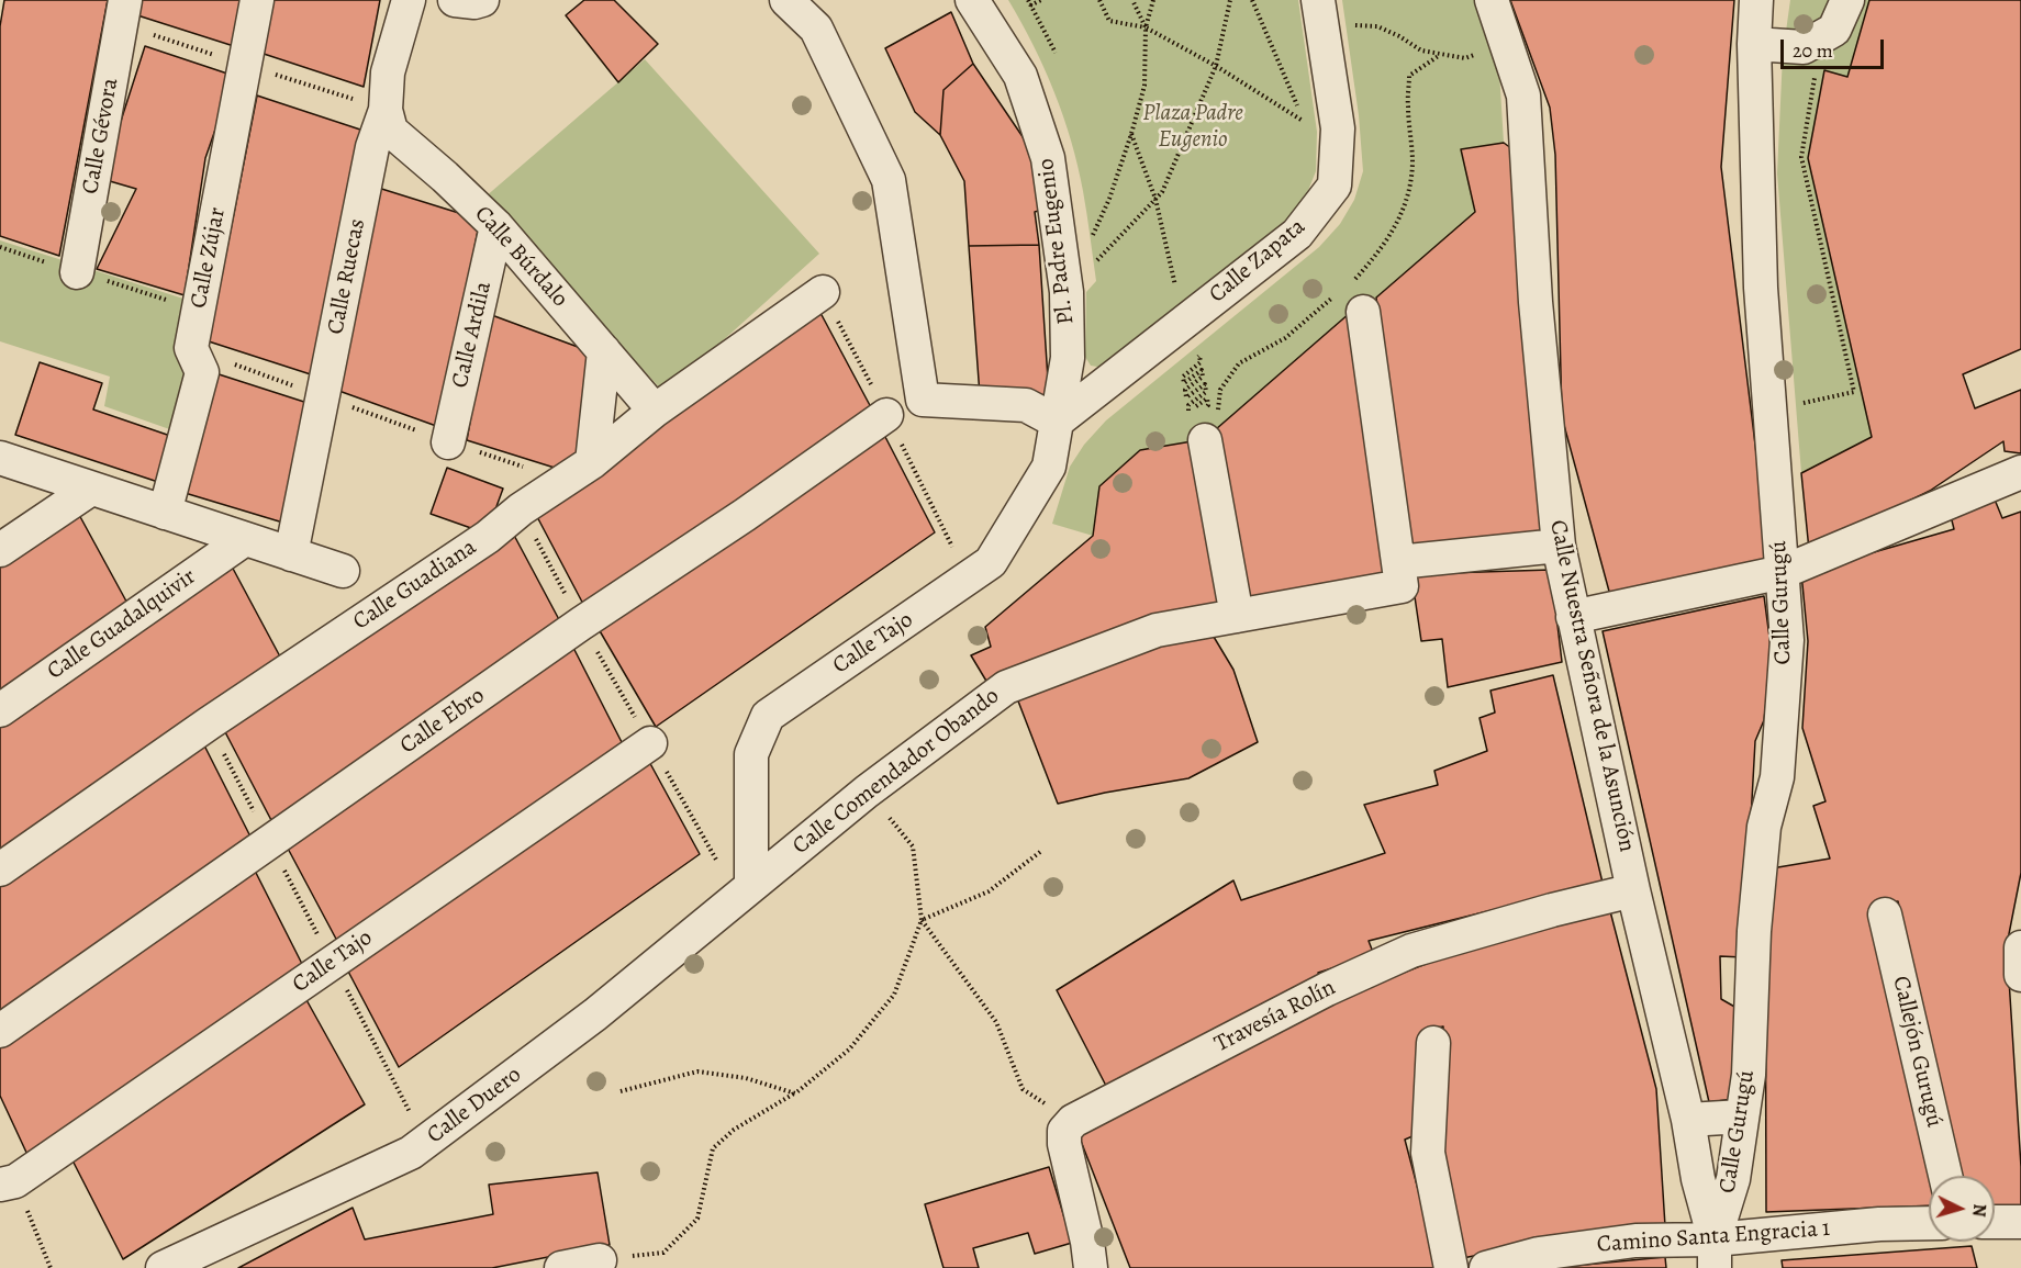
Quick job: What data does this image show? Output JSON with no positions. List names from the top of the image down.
{
  "streets": {
    "street": [
      "Calle Gévora",
      "Pl. Padre Eugenio",
      "Calle Búrdalo",
      "Calle Zújar",
      "Calle Zapata",
      "Calle Ruecas",
      "Calle Ardila",
      "Calle Guadiana",
      "Calle Gurugú",
      "Calle Guadalquivir",
      "Calle Tajo",
      "Calle Nuestra Señora de la Asunción",
      "Calle Ebro",
      "Calle Comendador Obando",
      "Travesía Rolín",
      "Callejón Gurugú",
      "Calle Duero",
      "Camino Santa Engracia 1"
    ]
  },
  "crossings": [
    ["Pl. Padre Eugenio", "Calle Zapata"],
    ["Pl. Padre Eugenio", "Calle Tajo"],
    ["Calle Búrdalo", "Calle Ruecas"],
    ["Calle Búrdalo", "Calle Ardila"],
    ["Calle Búrdalo", "Calle Guadiana"],
    ["Calle Zapata", "Calle Tajo"],
    ["Calle Gurugú", "Calle Nuestra Señora de la Asunción"],
    ["Calle Gurugú", "Camino Santa Engracia 1"],
    ["Calle Tajo", "Calle Comendador Obando"],
    ["Calle Tajo", "Calle Duero"],
    ["Calle Nuestra Señora de la Asunción", "Travesía Rolín"],
    ["Calle Comendador Obando", "Calle Duero"]
  ],
  "parks": ["Plaza Padre Eugenio"],
  "scale_bar": "20 m",
  "north": "right"
}
